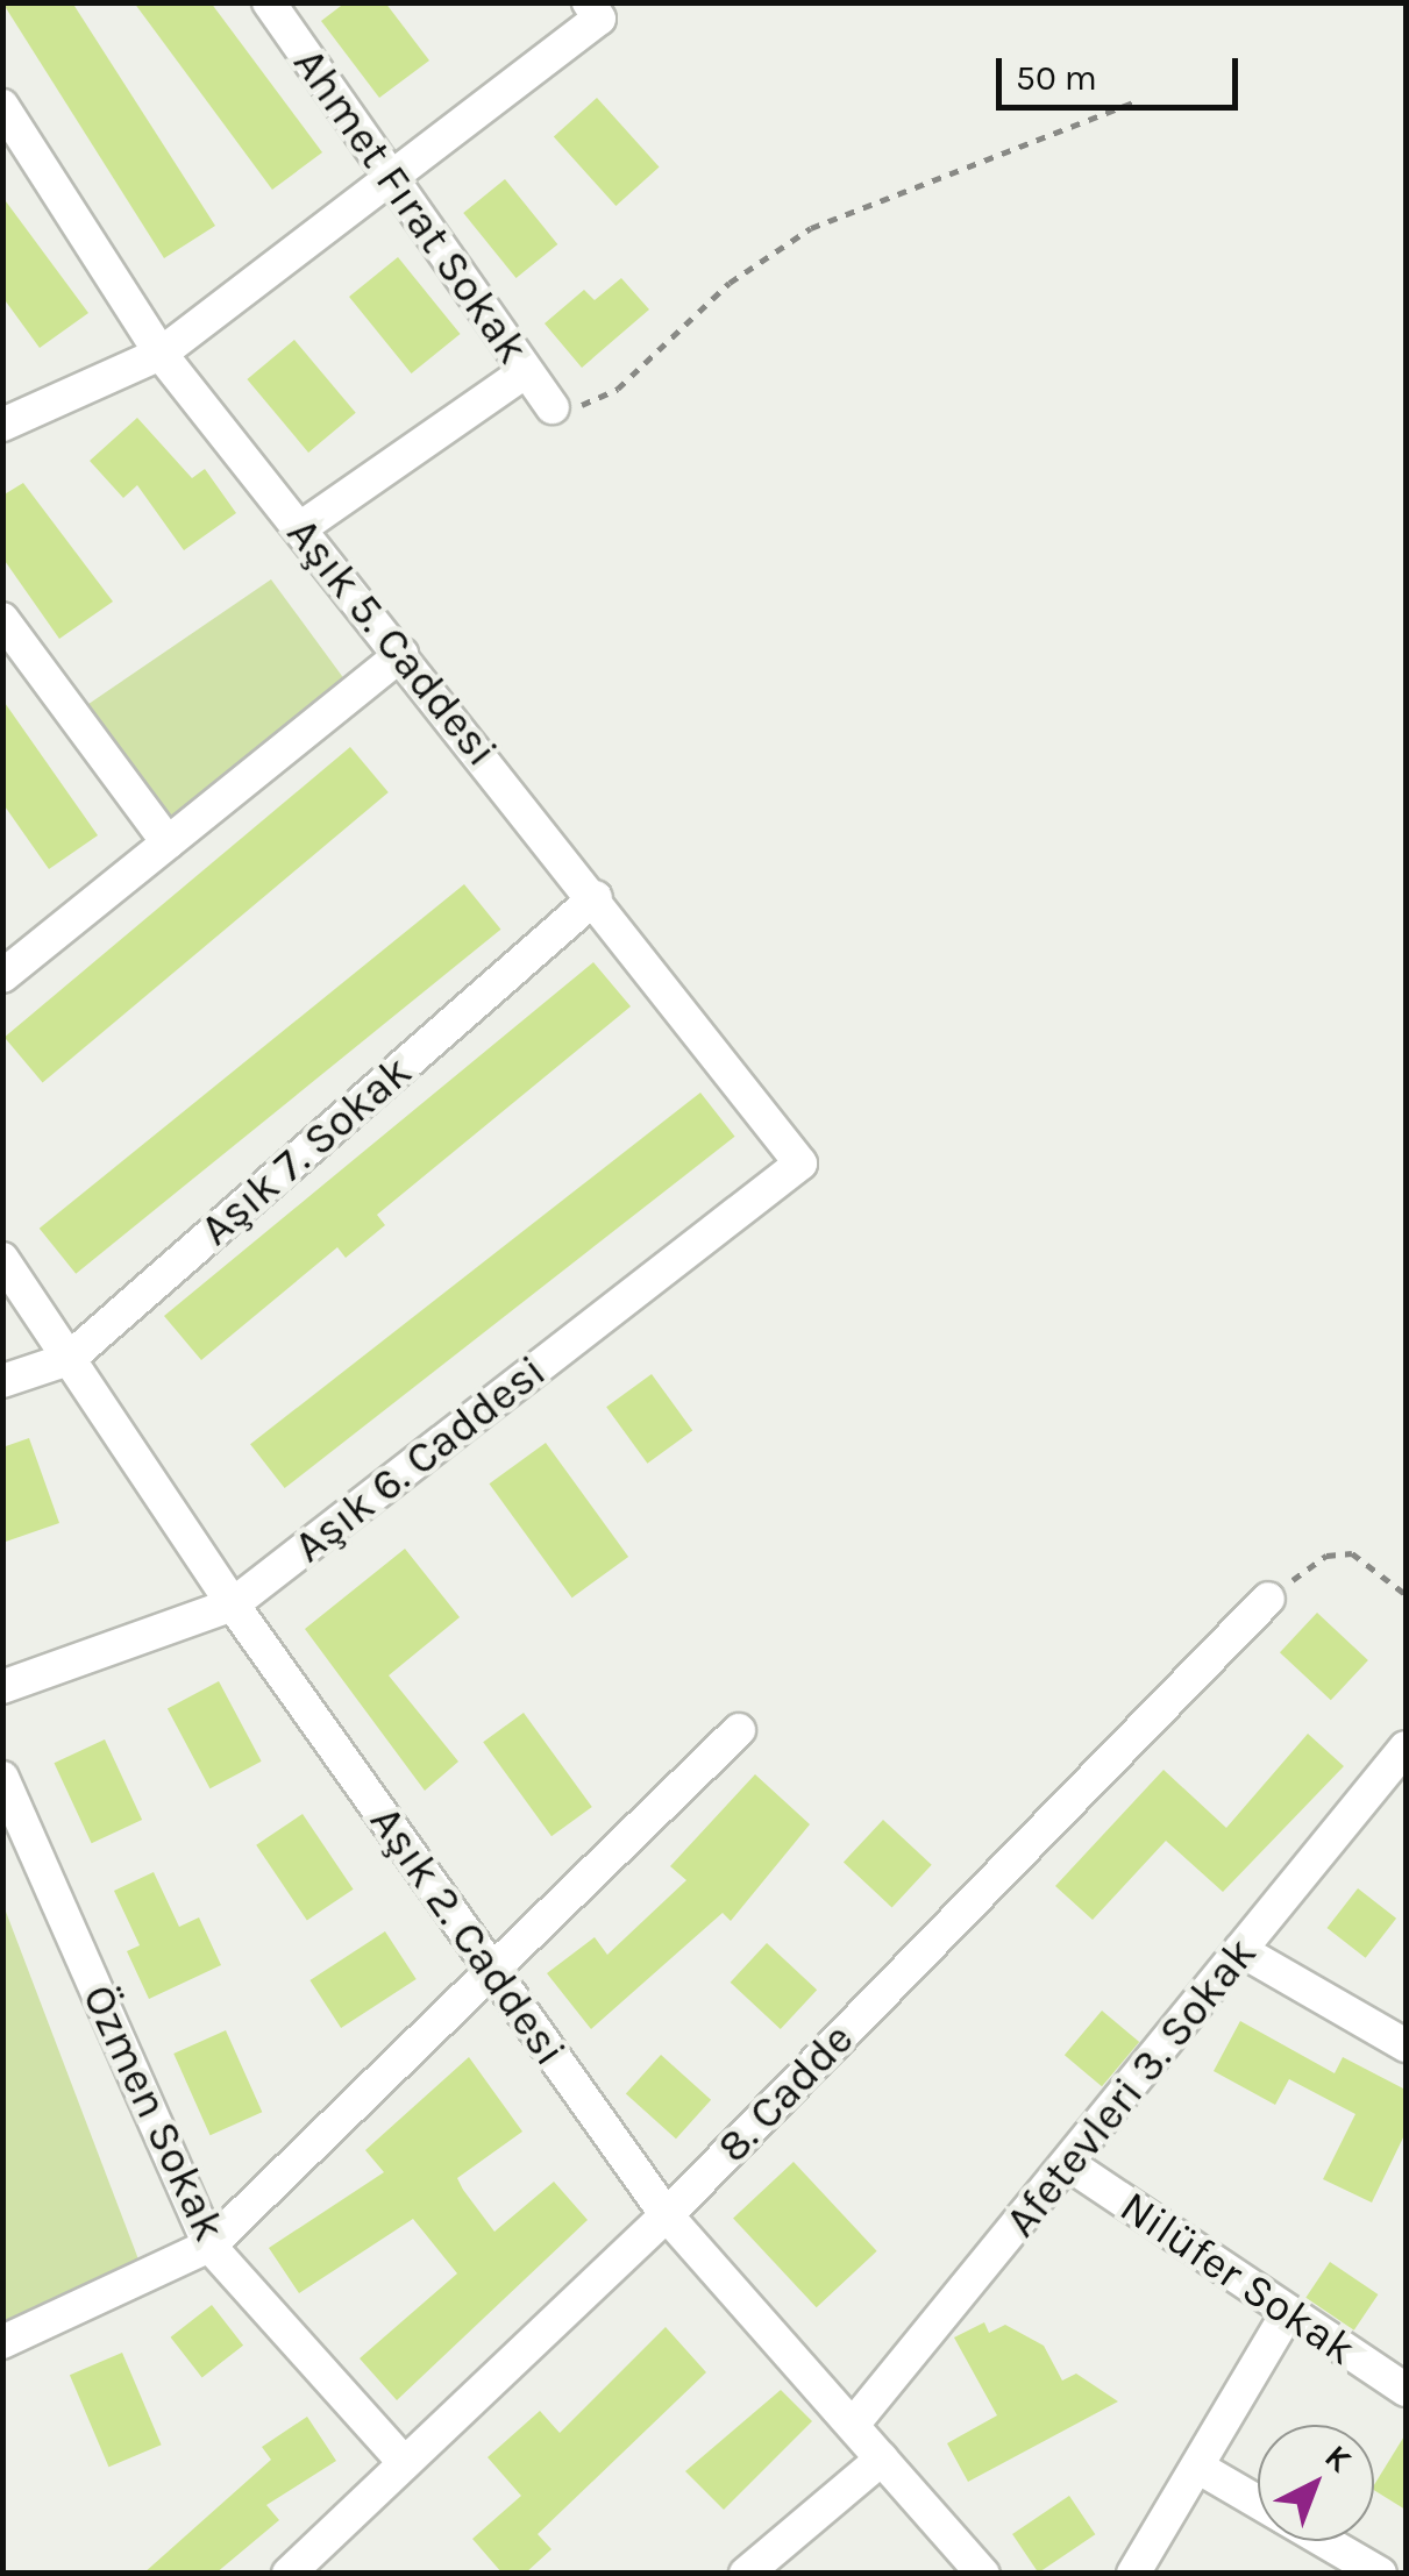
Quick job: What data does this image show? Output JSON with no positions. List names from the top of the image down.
{
  "streets": {
    "street": [
      "Ahmet Fırat Sokak",
      "Aşık 5. Caddesi",
      "Aşık 7. Sokak",
      "Aşık 6. Caddesi",
      "Aşık 2. Caddesi",
      "Afetevleri 3. Sokak",
      "8. Cadde",
      "Özmen Sokak",
      "Nilüfer Sokak"
    ]
  },
  "crossings": [
    ["Aşık 5. Caddesi", "Aşık 7. Sokak"],
    ["Aşık 5. Caddesi", "Aşık 6. Caddesi"],
    ["Aşık 7. Sokak", "Aşık 2. Caddesi"],
    ["Aşık 6. Caddesi", "Aşık 2. Caddesi"],
    ["Aşık 2. Caddesi", "Afetevleri 3. Sokak"],
    ["Aşık 2. Caddesi", "8. Cadde"],
    ["Afetevleri 3. Sokak", "Nilüfer Sokak"],
    ["8. Cadde", "Özmen Sokak"]
  ],
  "scale_bar": "50 m",
  "north": "top right"
}
